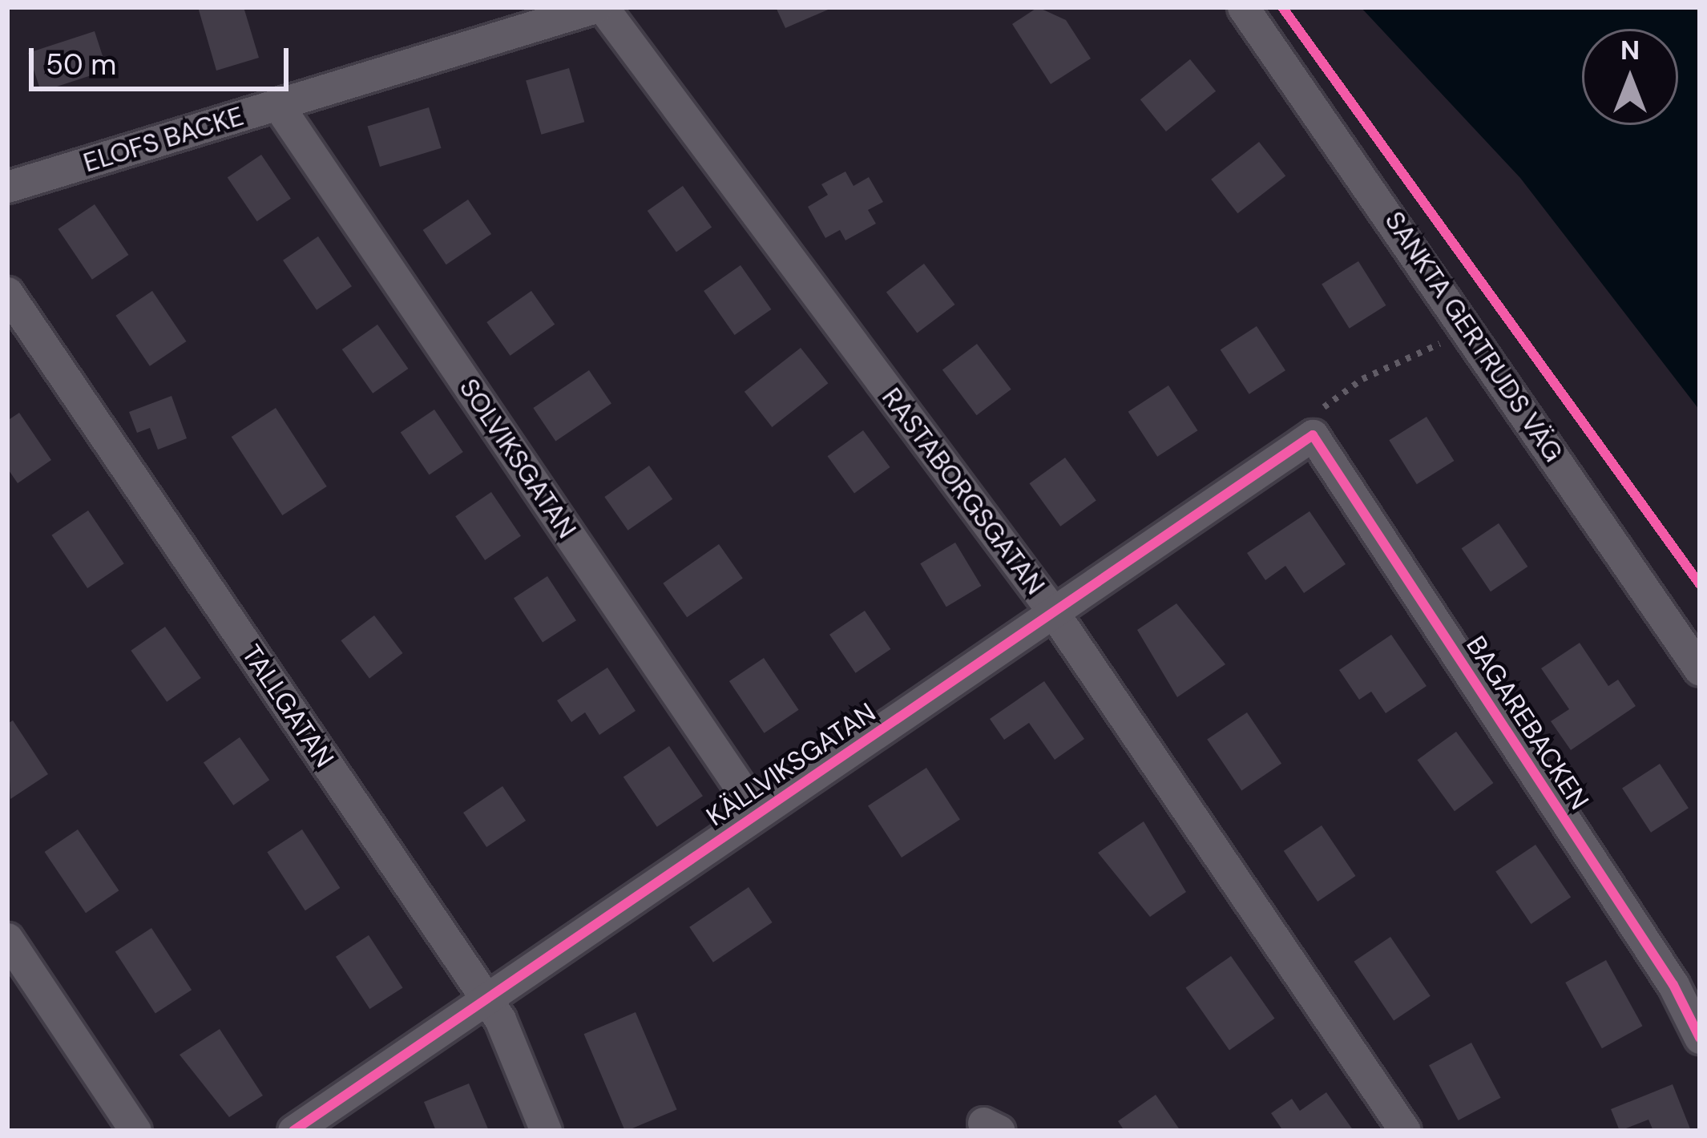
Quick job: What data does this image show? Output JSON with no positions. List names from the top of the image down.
{
  "streets": {
    "street": [
      "ELOFS BACKE",
      "SANKTA GERTRUDS VÄG",
      "SOLVIKSGATAN",
      "RASTABORGSGATAN",
      "TALLGATAN",
      "BAGAREBACKEN",
      "KÄLLVIKSGATAN"
    ]
  },
  "crossings": [
    ["ELOFS BACKE", "SOLVIKSGATAN"],
    ["SOLVIKSGATAN", "KÄLLVIKSGATAN"],
    ["RASTABORGSGATAN", "KÄLLVIKSGATAN"],
    ["TALLGATAN", "KÄLLVIKSGATAN"],
    ["BAGAREBACKEN", "KÄLLVIKSGATAN"]
  ],
  "scale_bar": "50 m",
  "north": "top"
}
